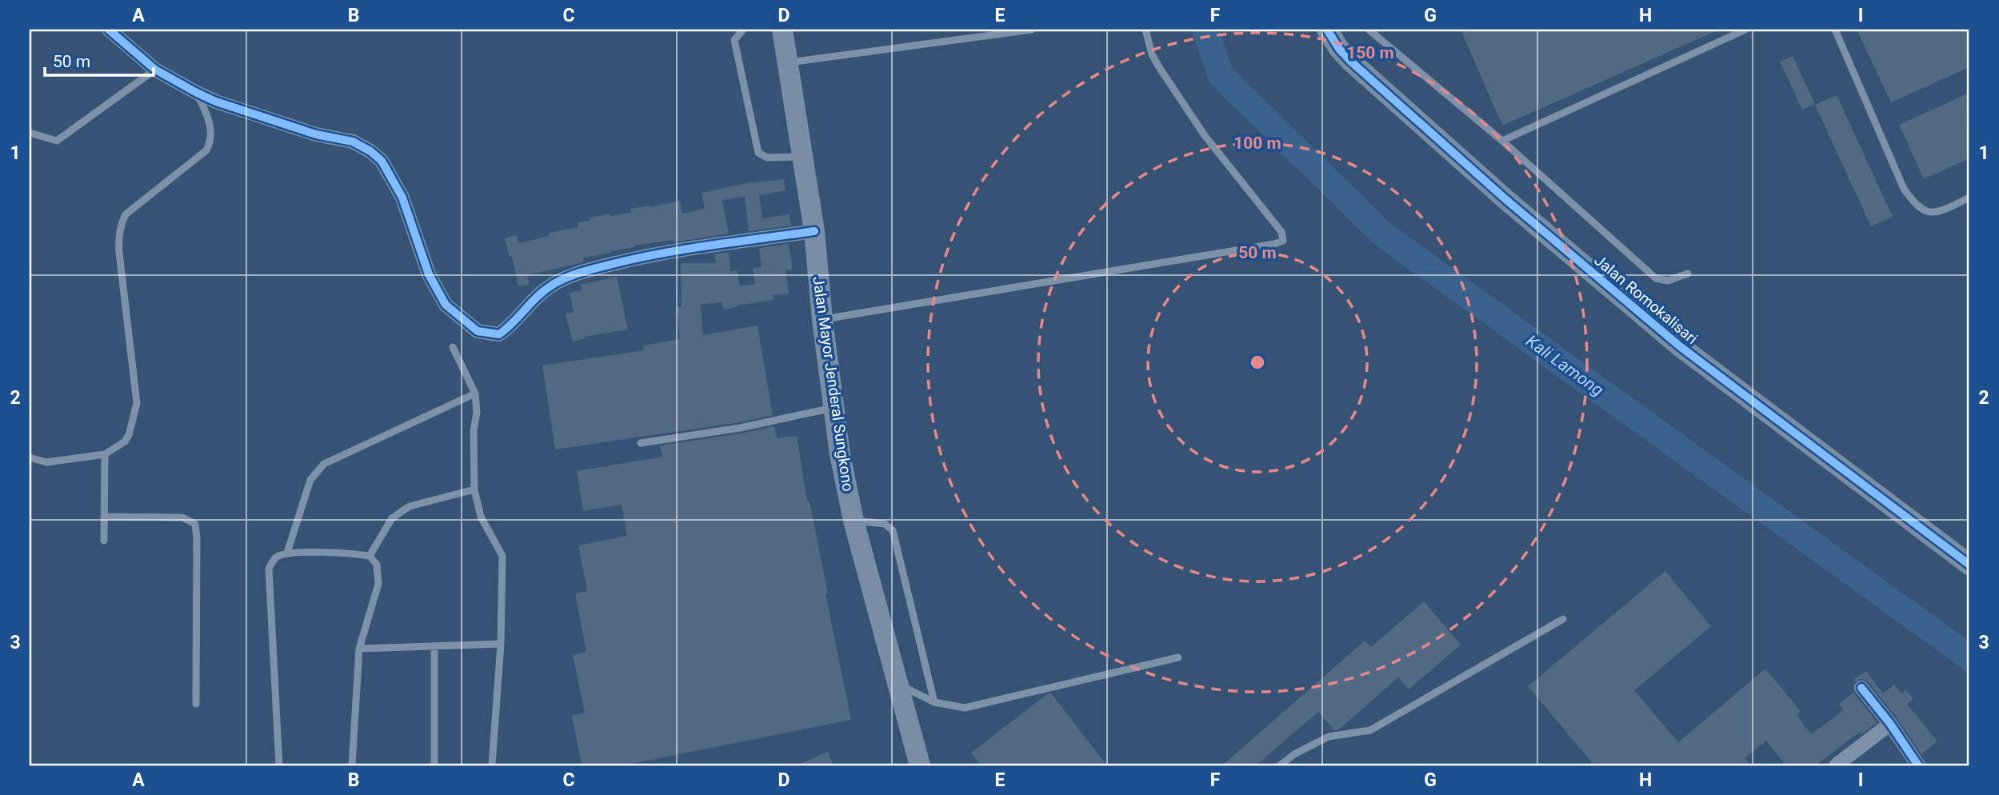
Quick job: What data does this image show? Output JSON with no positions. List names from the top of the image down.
{
  "streets": {
    "street": ["Jalan Romokalisari", "Jalan Mayor Jenderal Sungkono"]
  },
  "water": ["Kali Lamong"],
  "scale_bar": "50 m",
  "grid": {
    "columns": [
      "A",
      "B",
      "C",
      "D",
      "E",
      "F",
      "G",
      "H",
      "I"
    ],
    "rows": ["1", "2", "3"]
  },
  "rings": ["150 m", "100 m", "50 m"]
}
